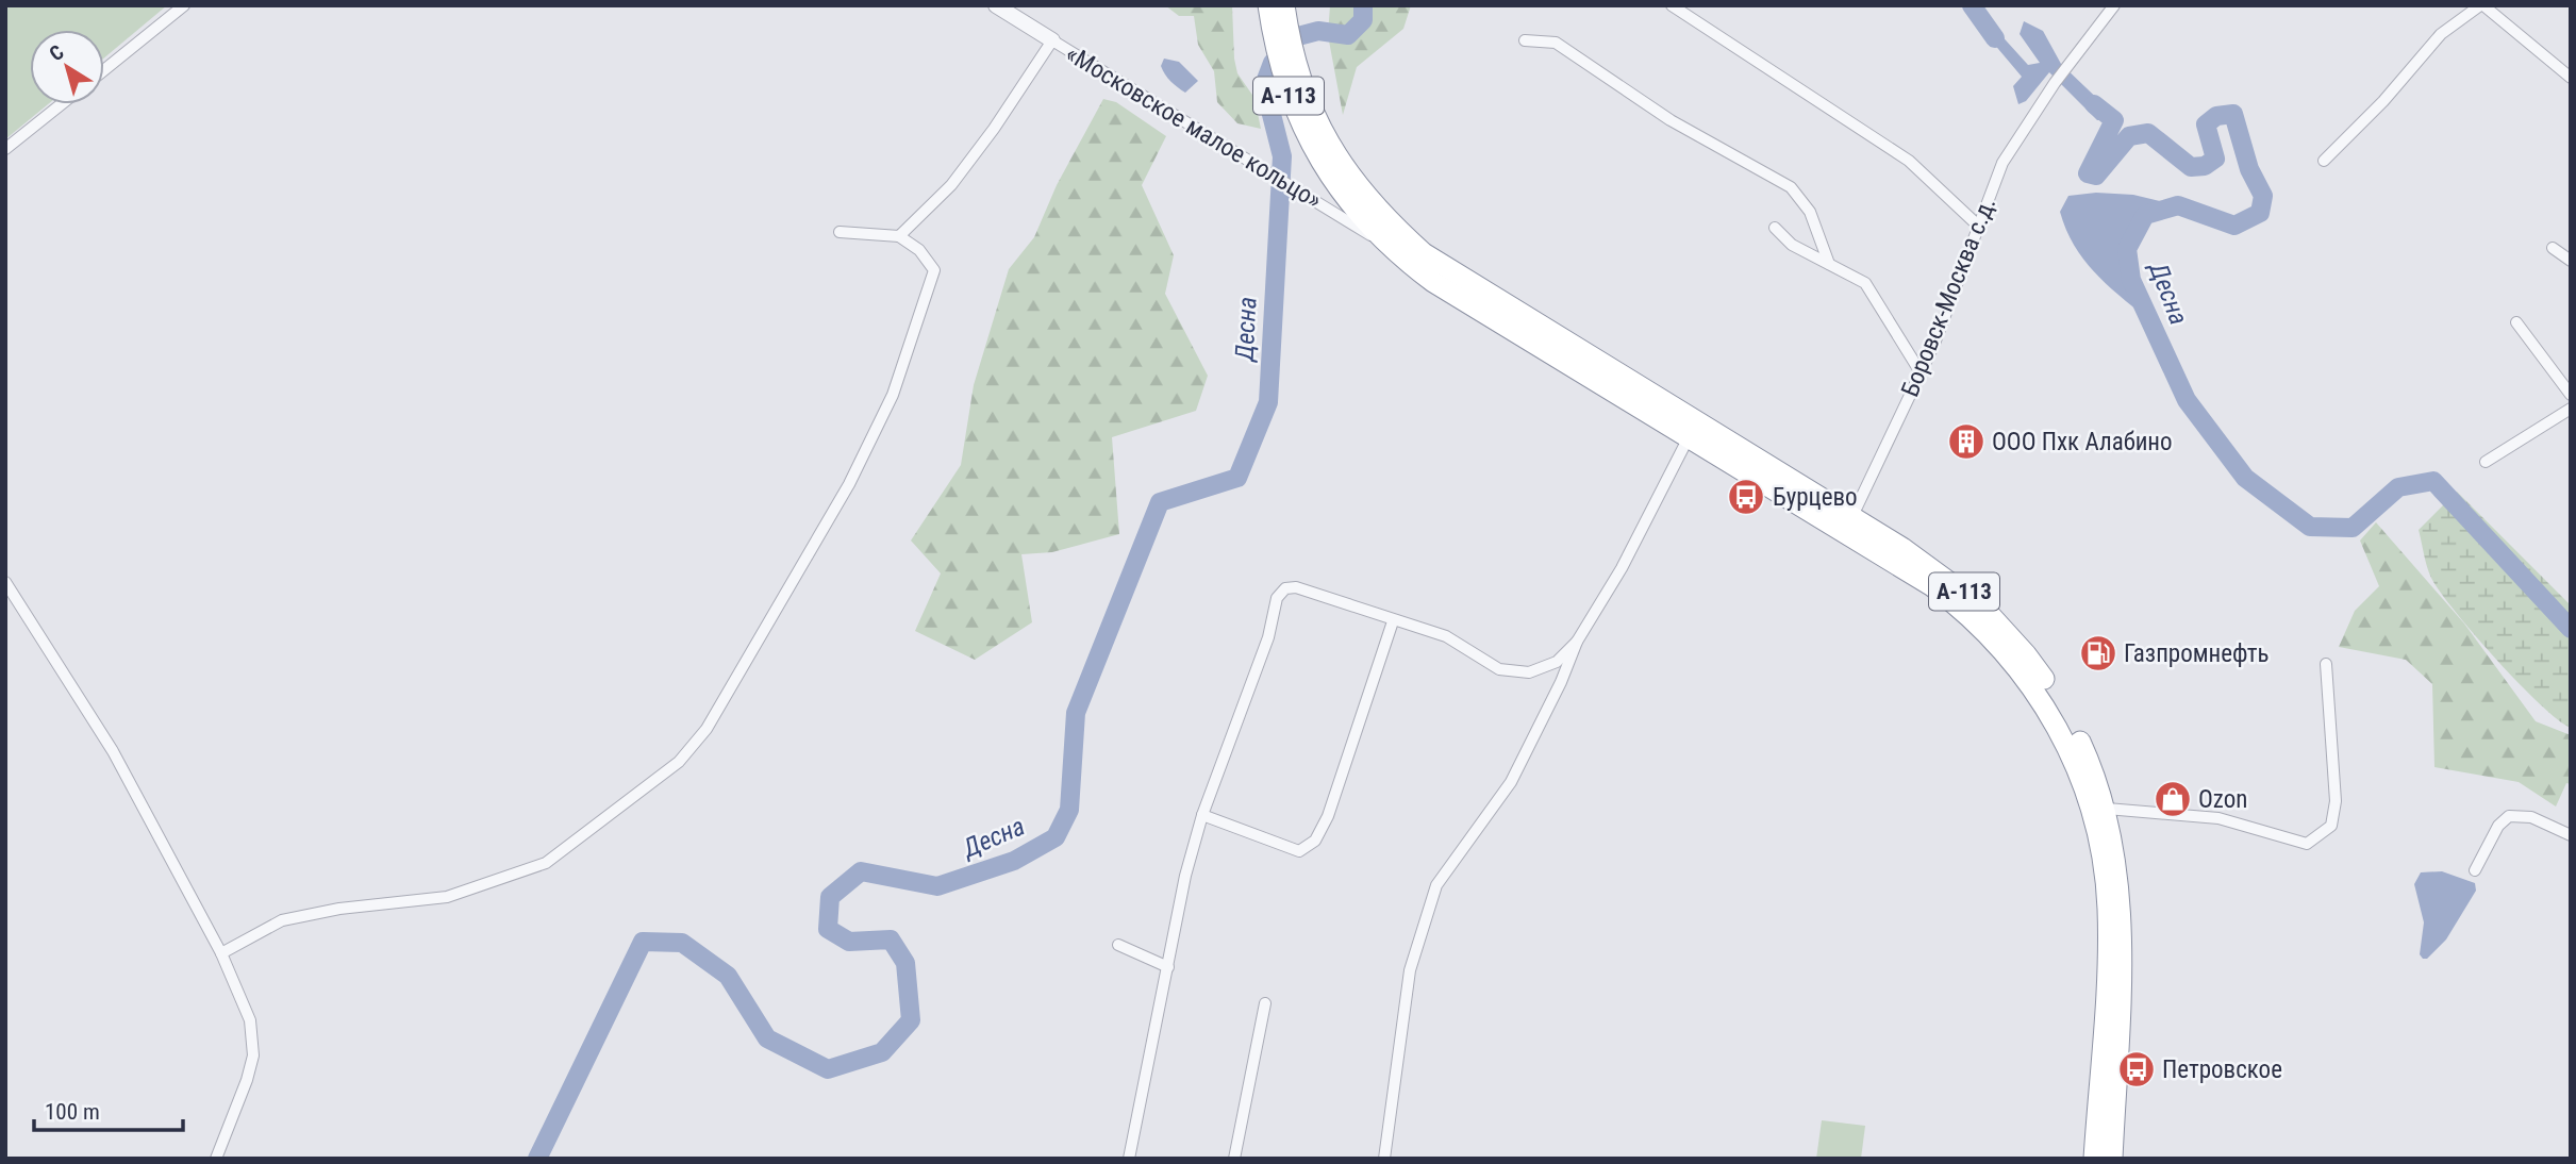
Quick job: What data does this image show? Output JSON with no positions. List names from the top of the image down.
{
  "streets": {
    "highway": ["А-113"],
    "street": ["«Московское малое кольцо»", "Боровск-Москва с.д."]
  },
  "crossings": [
    ["А-113", "«Московское малое кольцо»"],
    ["А-113", "Боровск-Москва с.д."]
  ],
  "water": ["Десна"],
  "places": {
    "building": ["ООО Пхк Алабино"],
    "bus stop": ["Бурцево", "Петровское"],
    "fuel station": ["Газпромнефть"],
    "shop": ["Ozon"]
  },
  "scale_bar": "100 m",
  "north": "top left"
}
